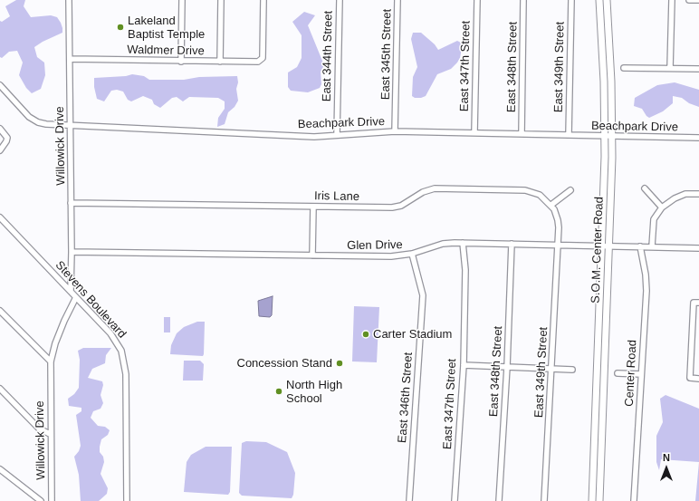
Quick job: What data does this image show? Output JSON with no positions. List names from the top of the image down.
{
  "streets": {
    "main road": ["S.O.M. Center Road"],
    "street": [
      "Waldmer Drive",
      "East 345th Street",
      "East 344th Street",
      "East 347th Street",
      "East 348th Street",
      "East 349th Street",
      "Beachpark Drive",
      "Willowick Drive",
      "Iris Lane",
      "Glen Drive",
      "Stevens Boulevard",
      "Center Road",
      "East 346th Street"
    ]
  },
  "crossings": [
    ["Waldmer Drive", "Willowick Drive"],
    ["East 345th Street", "Beachpark Drive"],
    ["East 344th Street", "Beachpark Drive"],
    ["East 347th Street", "Beachpark Drive"],
    ["East 347th Street", "Glen Drive"],
    ["East 348th Street", "Beachpark Drive"],
    ["East 348th Street", "Glen Drive"],
    ["East 349th Street", "Beachpark Drive"],
    ["East 349th Street", "Glen Drive"],
    ["Beachpark Drive", "Willowick Drive"],
    ["Beachpark Drive", "S.O.M. Center Road"],
    ["Willowick Drive", "Iris Lane"],
    ["Willowick Drive", "Glen Drive"],
    ["Willowick Drive", "Stevens Boulevard"],
    ["Glen Drive", "S.O.M. Center Road"],
    ["Glen Drive", "Center Road"],
    ["Glen Drive", "East 346th Street"]
  ],
  "places": [
    "Lakeland Baptist Temple",
    "Carter Stadium",
    "Concession Stand",
    "North High School"
  ],
  "north": "top"
}
